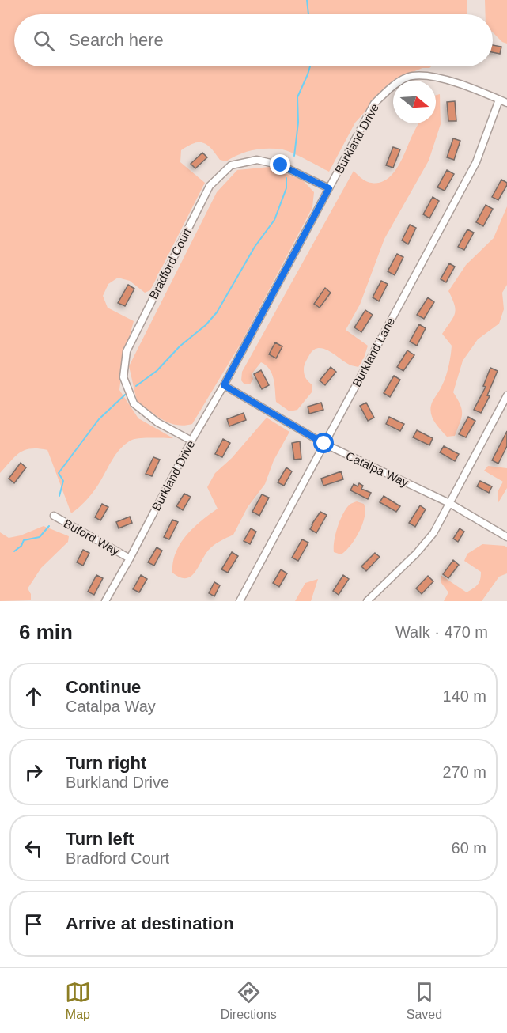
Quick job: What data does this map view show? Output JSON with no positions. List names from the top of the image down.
{
  "streets": {
    "street": [
      "Burkland Drive",
      "Bradford Court",
      "Burkland Lane",
      "Catalpa Way",
      "Buford Way"
    ]
  },
  "crossings": [
    ["Burkland Drive", "Bradford Court"],
    ["Burkland Drive", "Burkland Lane"],
    ["Burkland Drive", "Catalpa Way"],
    ["Burkland Drive", "Buford Way"],
    ["Burkland Lane", "Catalpa Way"]
  ],
  "north": "right",
  "page": {
    "search": "Search here",
    "heading": ["6 min", "Walk · 470 m"],
    "list": [
      ["Continue", "Catalpa Way", "140 m"],
      ["Turn right", "Burkland Drive", "270 m"],
      ["Turn left", "Bradford Court", "60 m"],
      "Arrive at destination"
    ],
    "nav": ["Map", "Directions", "Saved"]
  }
}
